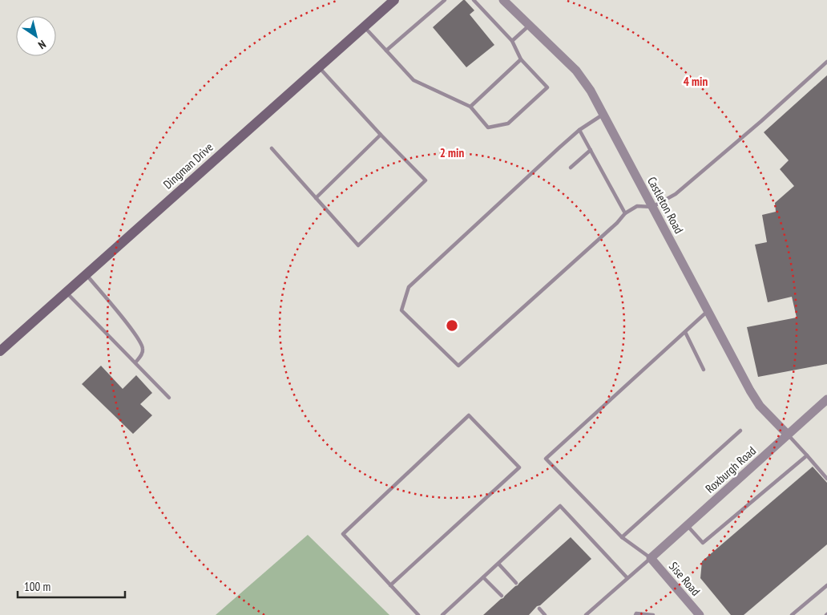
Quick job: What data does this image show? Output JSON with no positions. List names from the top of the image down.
{
  "streets": {
    "main road": ["Dingman Drive"],
    "street": ["Castleton Road", "Roxburgh Road", "Sise Road"]
  },
  "crossings": [
    ["Castleton Road", "Roxburgh Road"],
    ["Roxburgh Road", "Sise Road"]
  ],
  "scale_bar": "100 m",
  "north": "bottom right",
  "rings": ["4 min", "2 min"]
}
